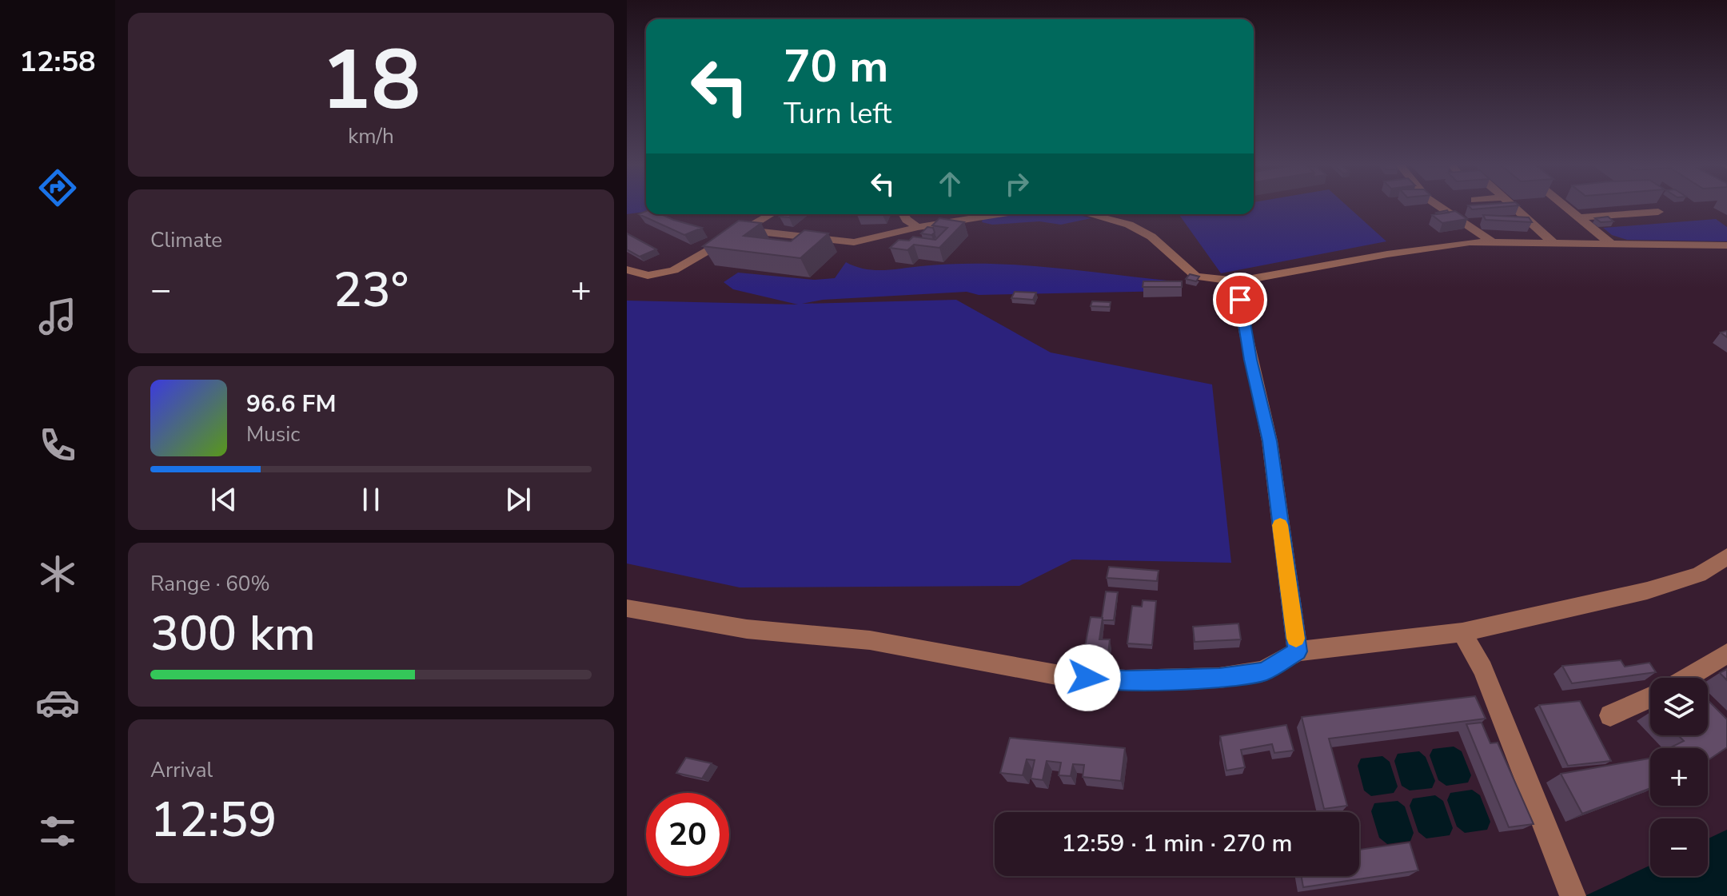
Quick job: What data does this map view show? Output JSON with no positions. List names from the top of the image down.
{
  "page": {
    "tabs": "12:58",
    "tile": [
      ["18", "km/h"],
      "Climate",
      ["Range · 60%", "300 km"],
      ["Arrival", "12:59"]
    ],
    "turn": ["70 m", "Turn left"],
    "heat": ["−", "23°", "+"],
    "song": ["96.6 FM", "Music"],
    "map_buttons": ["+", "−"],
    "limit": "20",
    "trip": "12:59 · 1 min · 270 m"
  }
}
